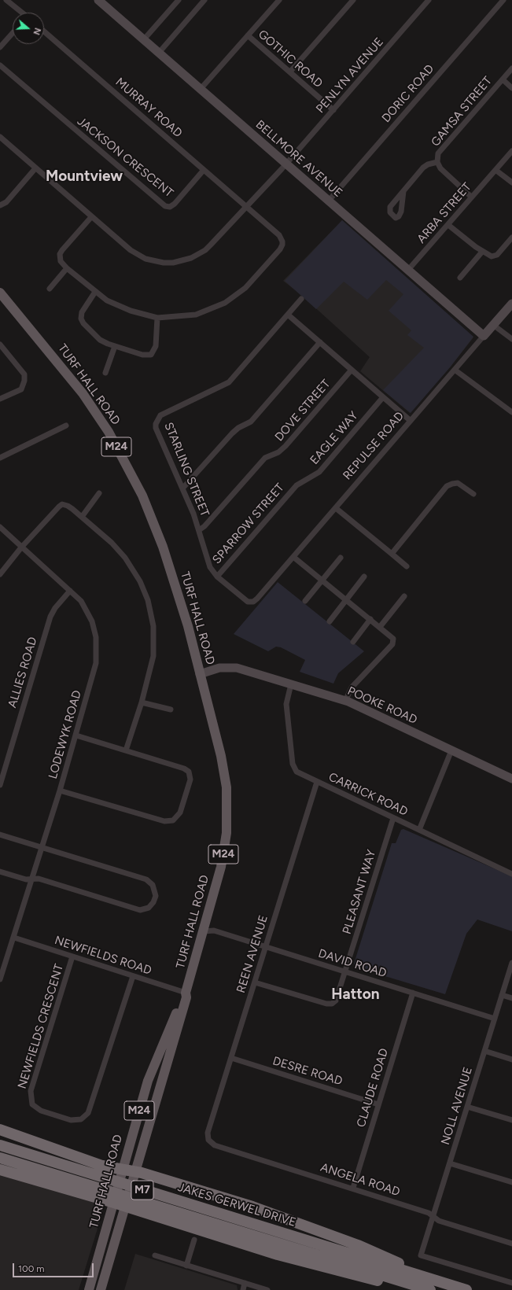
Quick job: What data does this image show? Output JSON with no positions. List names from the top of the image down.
{
  "streets": {
    "highway": ["M7", "JAKES GERWEL DRIVE"],
    "main road": ["TURF HALL ROAD", "M24"],
    "street": [
      "GOTHIC ROAD",
      "PENLYN AVENUE",
      "DORIC ROAD",
      "MURRAY ROAD",
      "GAMSA STREET",
      "JACKSON CRESCENT",
      "BELLMORE AVENUE",
      "ARBA STREET",
      "DOVE STREET",
      "EAGLE WAY",
      "REPULSE ROAD",
      "STARLING STREET",
      "SPARROW STREET",
      "ALLIES ROAD",
      "POOKE ROAD",
      "LODEWYK ROAD",
      "CARRICK ROAD",
      "PLEASANT WAY",
      "REEN AVENUE",
      "NEWFIELDS ROAD",
      "DAVID ROAD",
      "NEWFIELDS CRESCENT",
      "DESRE ROAD",
      "CLAUDE ROAD",
      "NOLL AVENUE",
      "ANGELA ROAD"
    ]
  },
  "crossings": [
    ["GOTHIC ROAD", "PENLYN AVENUE"],
    ["PENLYN AVENUE", "MURRAY ROAD"],
    ["PENLYN AVENUE", "BELLMORE AVENUE"],
    ["DORIC ROAD", "BELLMORE AVENUE"],
    ["MURRAY ROAD", "JACKSON CRESCENT"],
    ["GAMSA STREET", "ARBA STREET"],
    ["BELLMORE AVENUE", "ARBA STREET"],
    ["BELLMORE AVENUE", "REPULSE ROAD"],
    ["TURF HALL ROAD", "POOKE ROAD"],
    ["TURF HALL ROAD", "NEWFIELDS ROAD"],
    ["TURF HALL ROAD", "DAVID ROAD"],
    ["DOVE STREET", "STARLING STREET"],
    ["EAGLE WAY", "SPARROW STREET"],
    ["REPULSE ROAD", "STARLING STREET"],
    ["STARLING STREET", "SPARROW STREET"],
    ["ALLIES ROAD", "LODEWYK ROAD"],
    ["POOKE ROAD", "CARRICK ROAD"],
    ["LODEWYK ROAD", "NEWFIELDS ROAD"],
    ["CARRICK ROAD", "PLEASANT WAY"],
    ["CARRICK ROAD", "REEN AVENUE"],
    ["PLEASANT WAY", "REEN AVENUE"],
    ["PLEASANT WAY", "DAVID ROAD"],
    ["REEN AVENUE", "DAVID ROAD"],
    ["REEN AVENUE", "DESRE ROAD"],
    ["REEN AVENUE", "ANGELA ROAD"],
    ["NEWFIELDS ROAD", "NEWFIELDS CRESCENT"],
    ["DAVID ROAD", "CLAUDE ROAD"],
    ["DAVID ROAD", "NOLL AVENUE"],
    ["DESRE ROAD", "CLAUDE ROAD"],
    ["CLAUDE ROAD", "ANGELA ROAD"],
    ["NOLL AVENUE", "ANGELA ROAD"]
  ],
  "districts": ["Mountview", "Hatton"],
  "scale_bar": "100 m",
  "north": "right"
}
